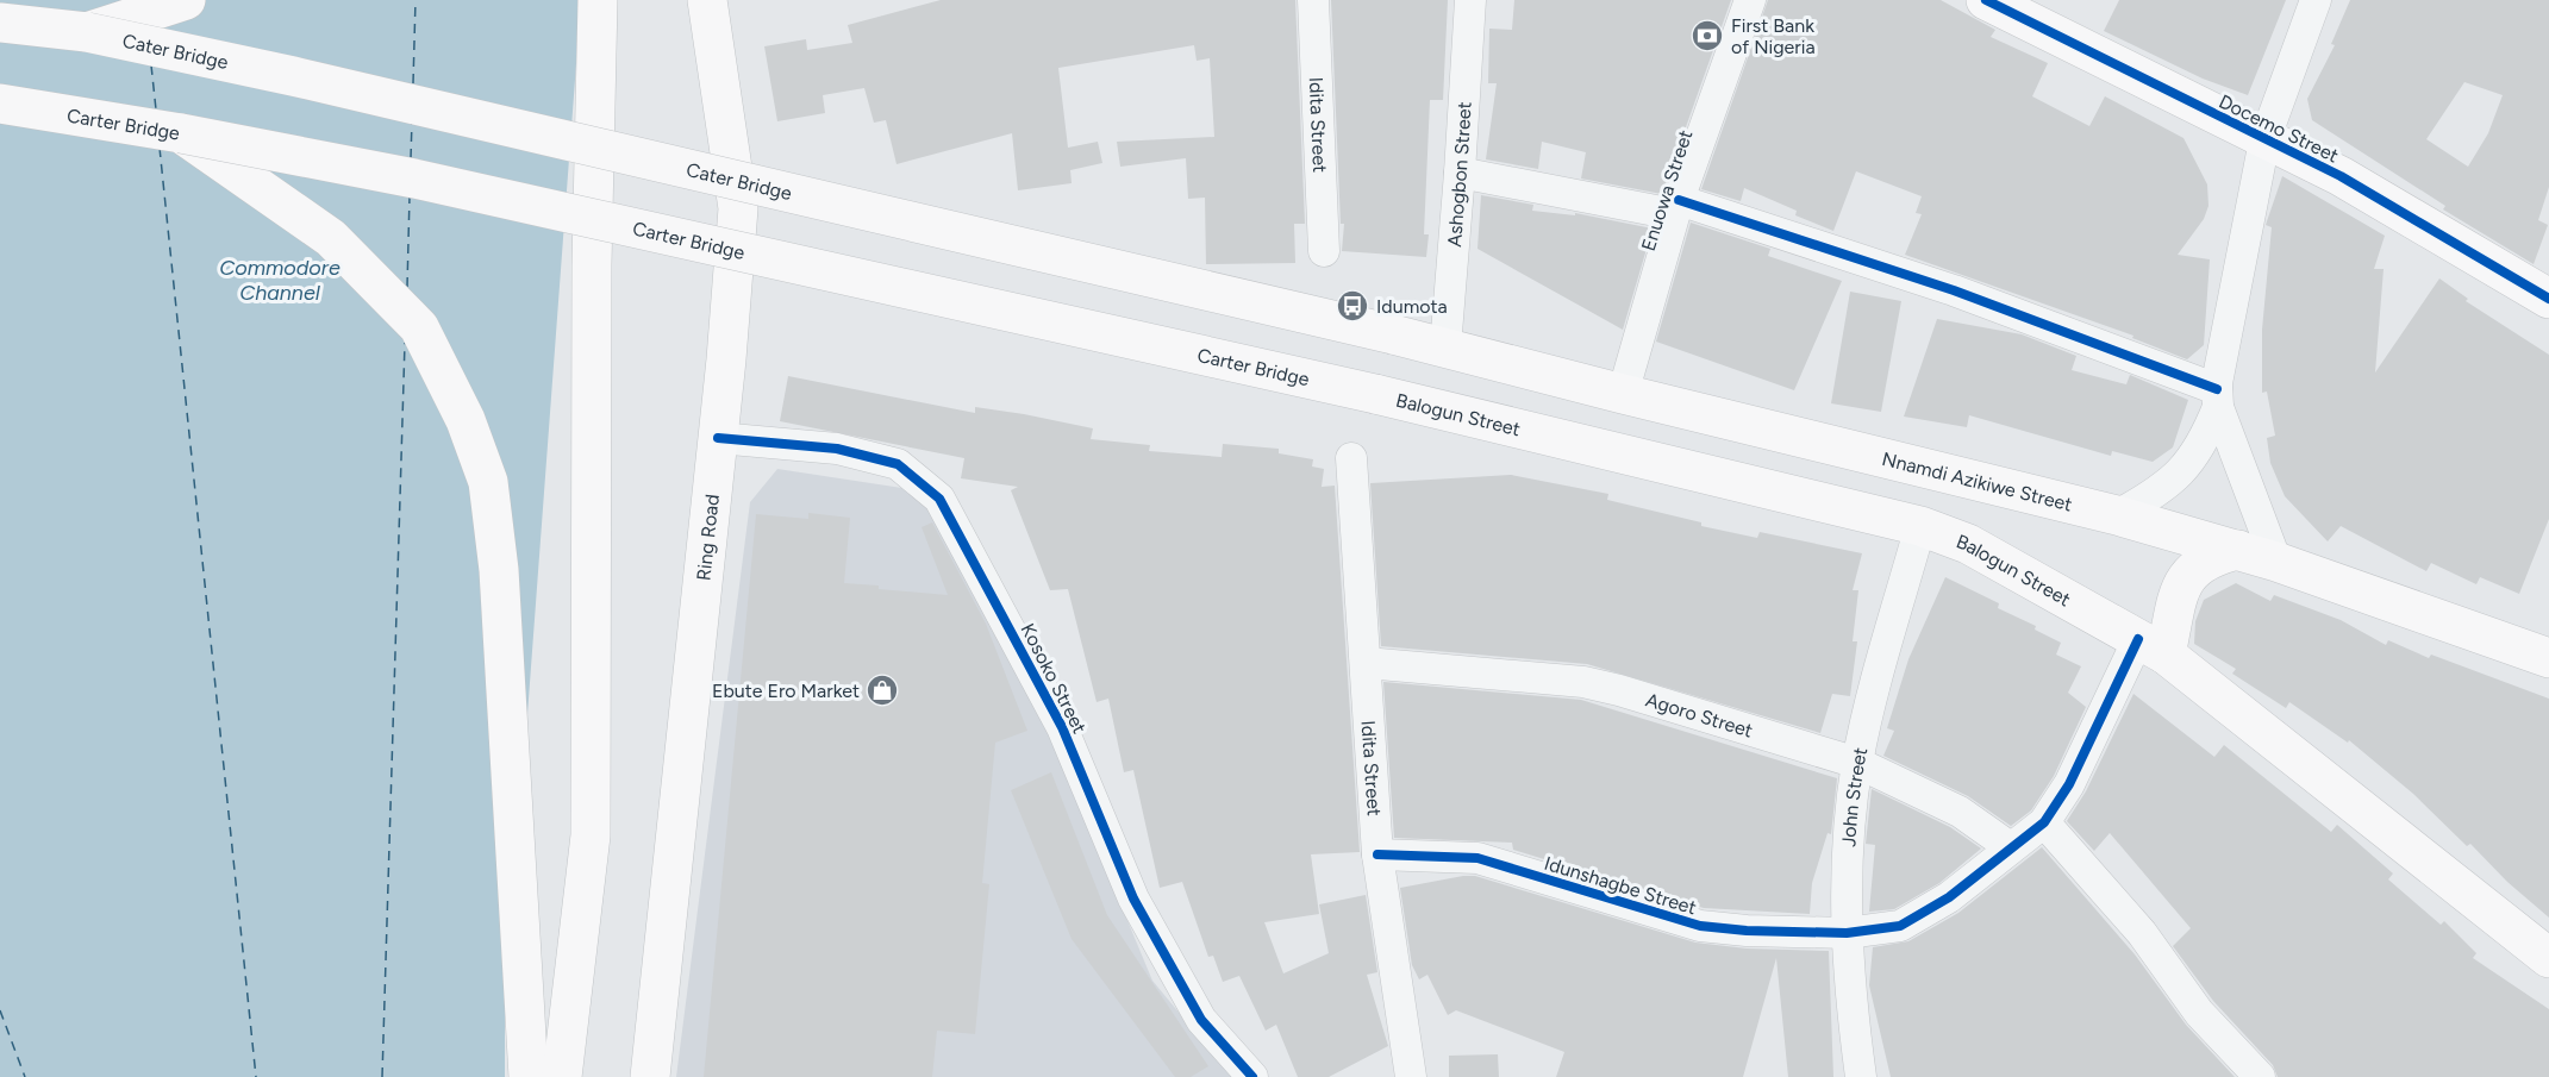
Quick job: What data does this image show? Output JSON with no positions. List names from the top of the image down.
{
  "streets": {
    "main road": [
      "Cater Bridge",
      "Carter Bridge",
      "Docemo Street",
      "Balogun Street",
      "Nnamdi Azikiwe Street",
      "Ring Road"
    ],
    "street": [
      "Idita Street",
      "Ashogbon Street",
      "Enuowa Street",
      "Kosoko Street",
      "Agoro Street",
      "John Street",
      "Idunshagbe Street"
    ]
  },
  "crossings": [
    ["Cater Bridge", "Nnamdi Azikiwe Street"],
    ["Carter Bridge", "Balogun Street"],
    ["Idita Street", "Agoro Street"],
    ["Idita Street", "Idunshagbe Street"],
    ["Ashogbon Street", "Nnamdi Azikiwe Street"],
    ["Enuowa Street", "Nnamdi Azikiwe Street"],
    ["Balogun Street", "John Street"],
    ["Balogun Street", "Idunshagbe Street"],
    ["Ring Road", "Kosoko Street"],
    ["Agoro Street", "John Street"],
    ["Agoro Street", "Idunshagbe Street"],
    ["John Street", "Idunshagbe Street"]
  ],
  "water": ["Commodore Channel"],
  "places": {
    "bank": ["First Bank of Nigeria"],
    "bus stop": ["Idumota"],
    "shop": ["Ebute Ero Market"]
  }
}
